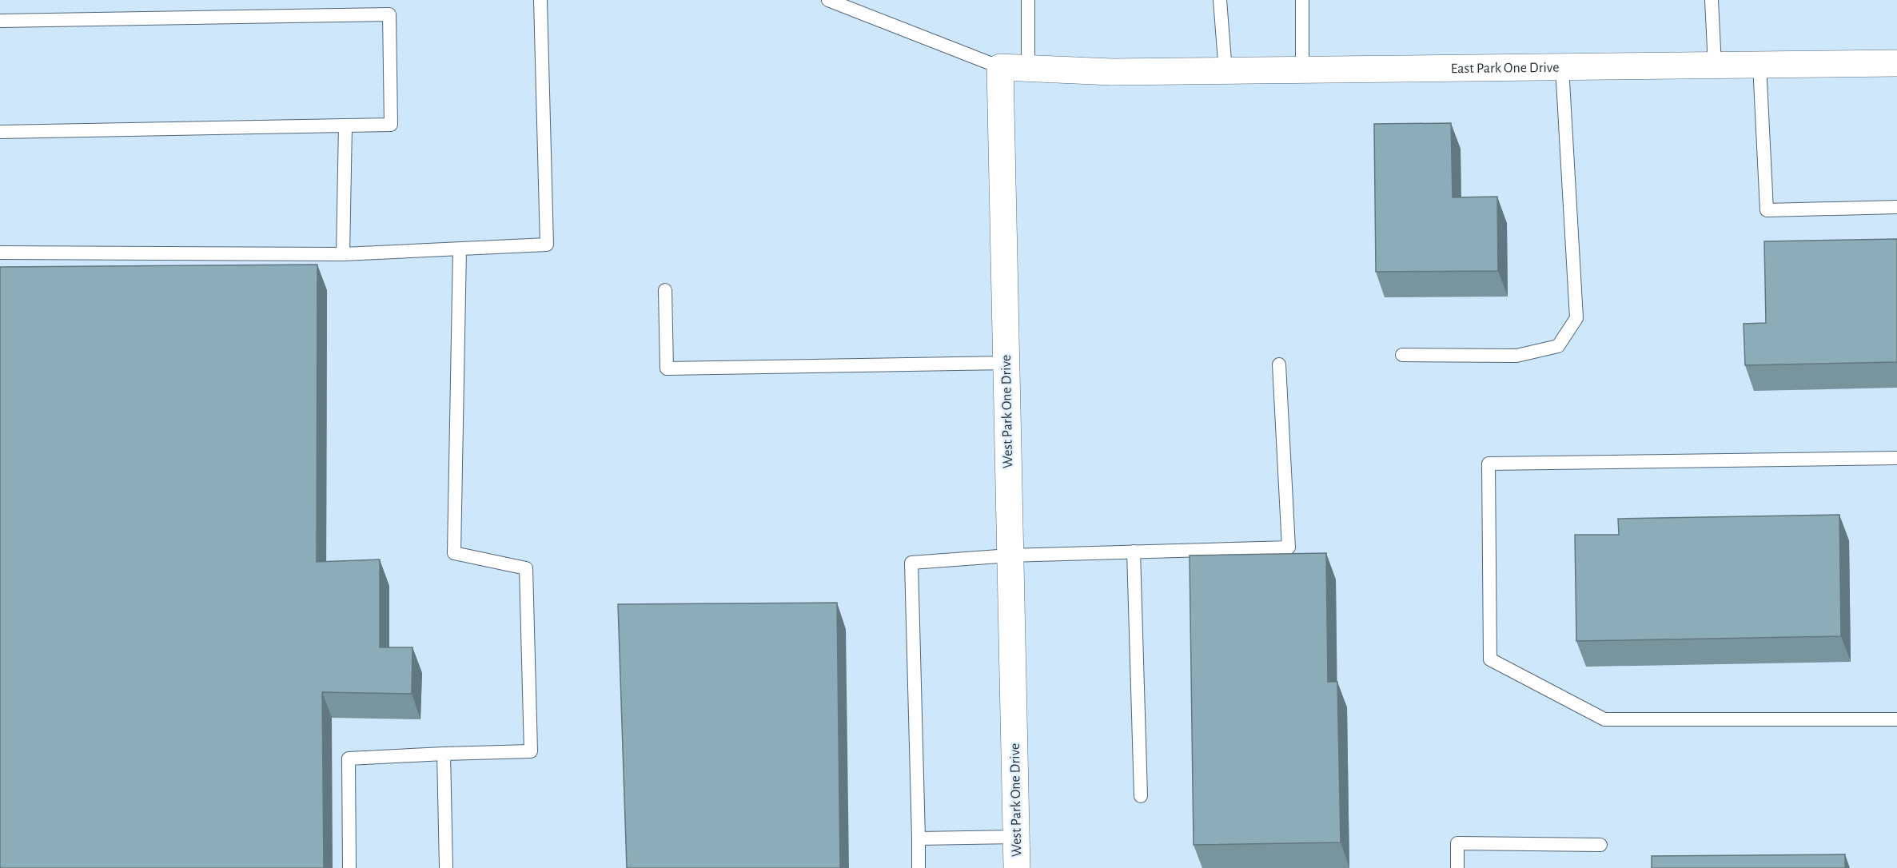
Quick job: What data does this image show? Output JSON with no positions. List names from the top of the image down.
{
  "streets": {
    "street": ["East Park One Drive", "West Park One Drive"]
  }
}
